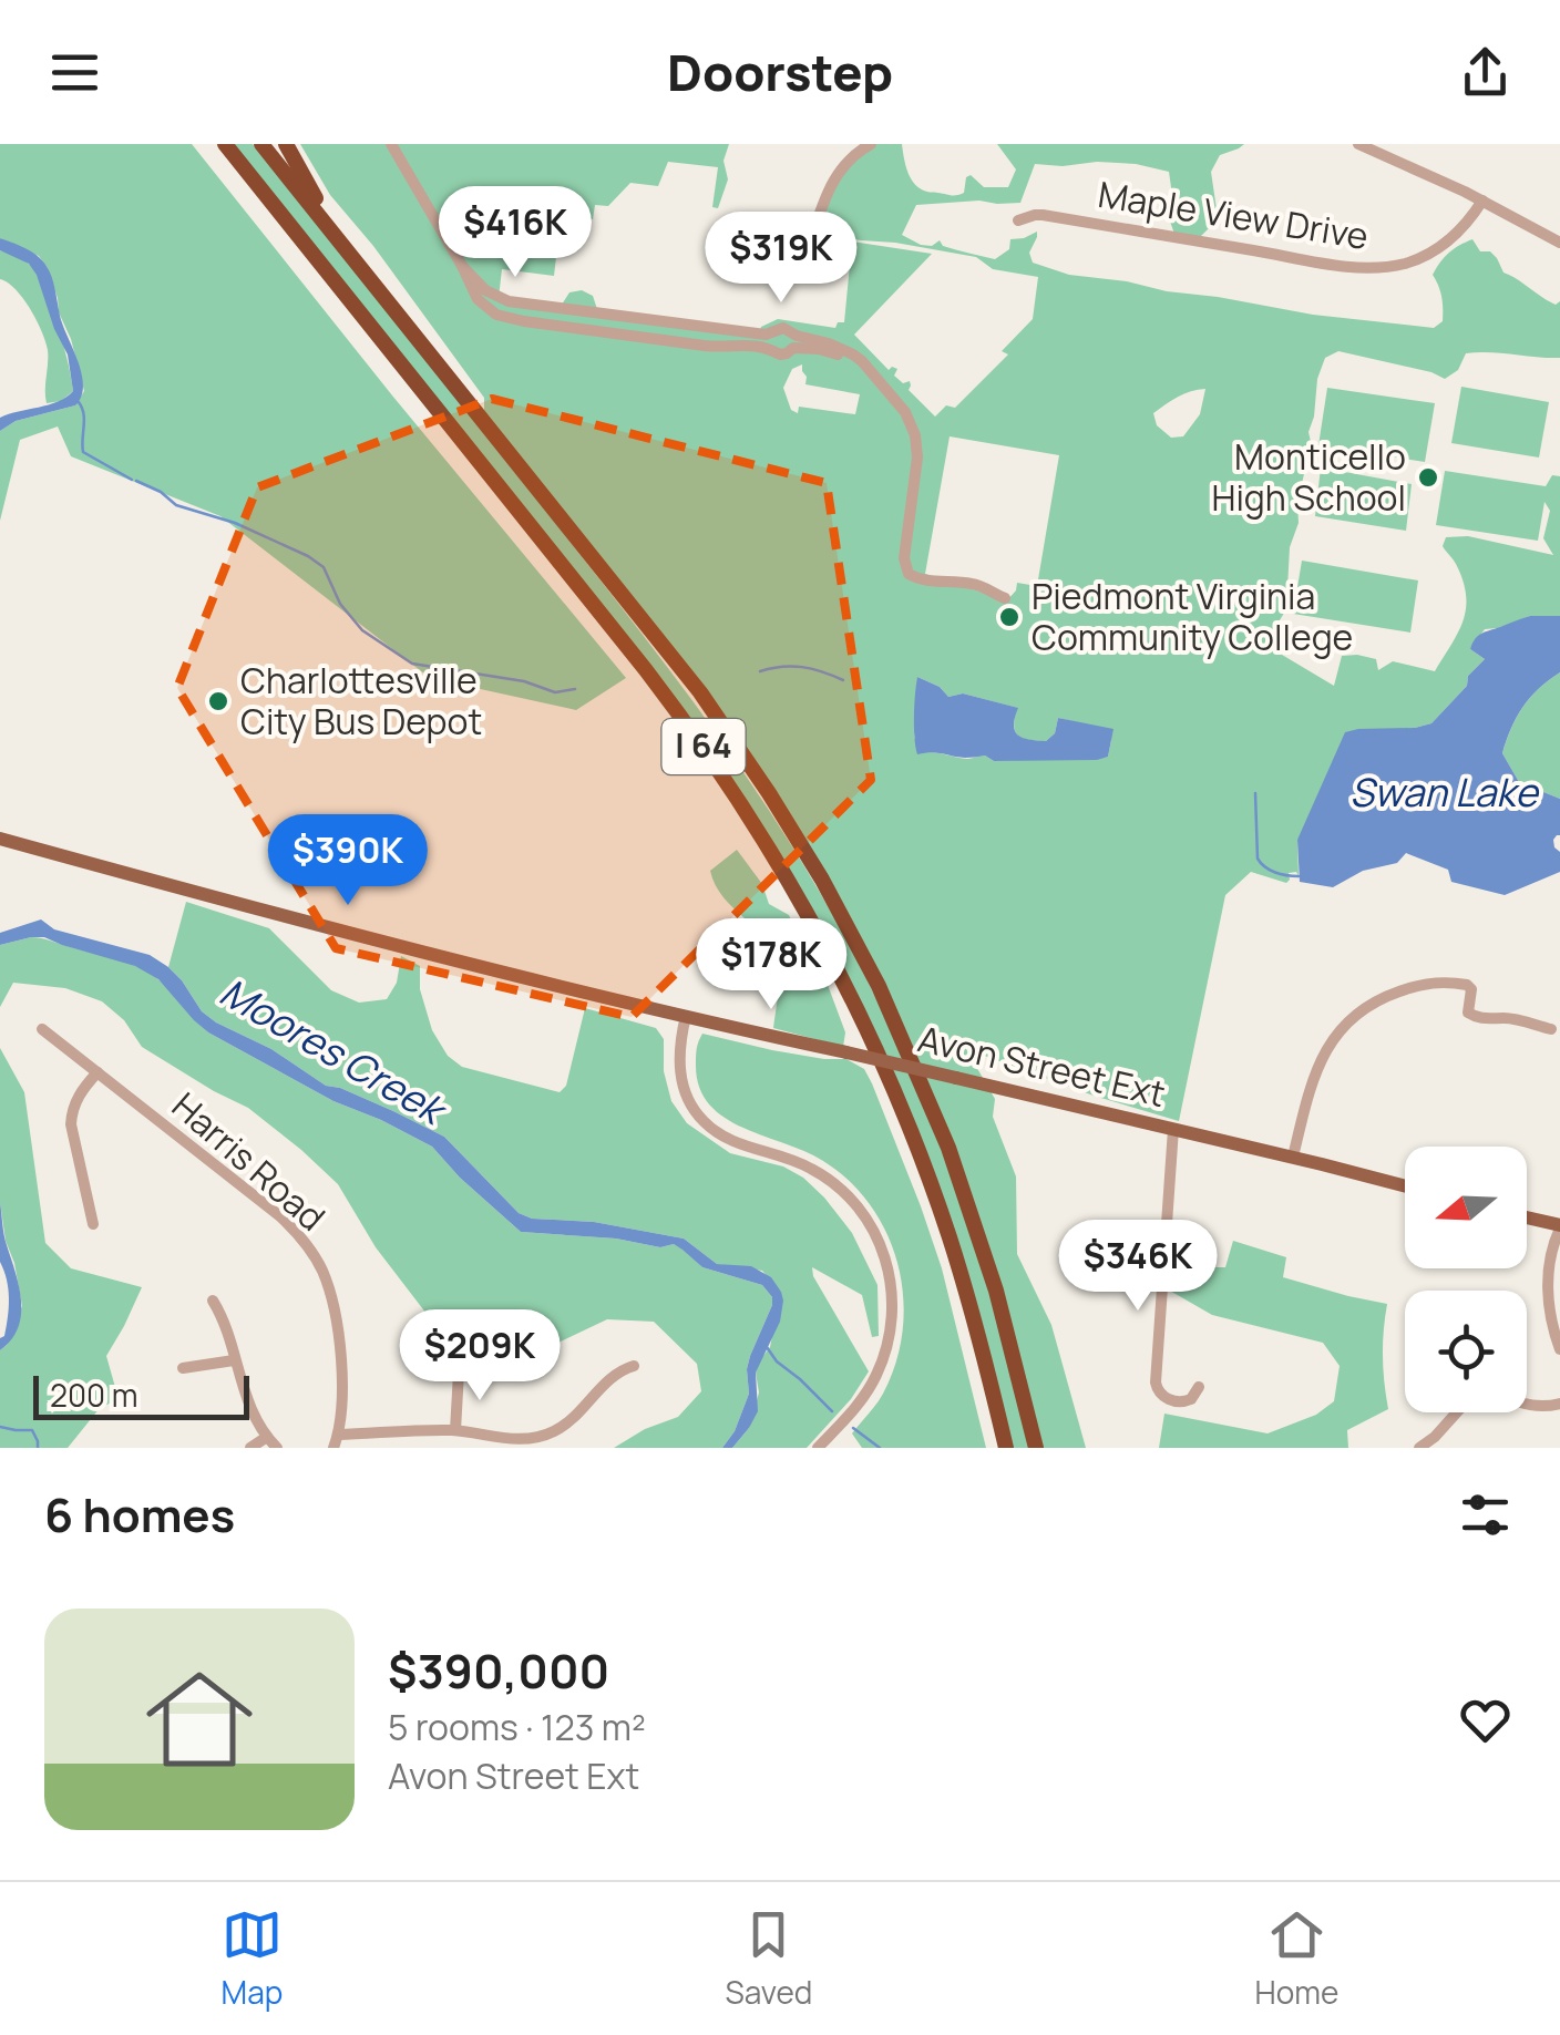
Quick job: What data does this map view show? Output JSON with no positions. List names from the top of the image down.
{
  "streets": {
    "highway": ["I 64"],
    "main road": ["Avon Street Ext"],
    "street": ["Maple View Drive", "Harris Road"]
  },
  "water": ["Swan Lake", "Moores Creek"],
  "places": ["Monticello High School", "Piedmont Virginia Community College", "Charlottesville City Bus Depot"],
  "scale_bar": "200 m",
  "north": "left",
  "page": {
    "header": "Doorstep",
    "price": [
      "$416K",
      "$319K",
      "$390K",
      "$178K",
      "$346K",
      "$209K"
    ],
    "scale": "200 m",
    "heading": "6 homes",
    "list": [
      {
        "name": "$390,000",
        "note": "5 rooms · 123 m² · Avon Street Ext"
      }
    ],
    "tabs": ["Map", "Saved", "Home"]
  }
}
